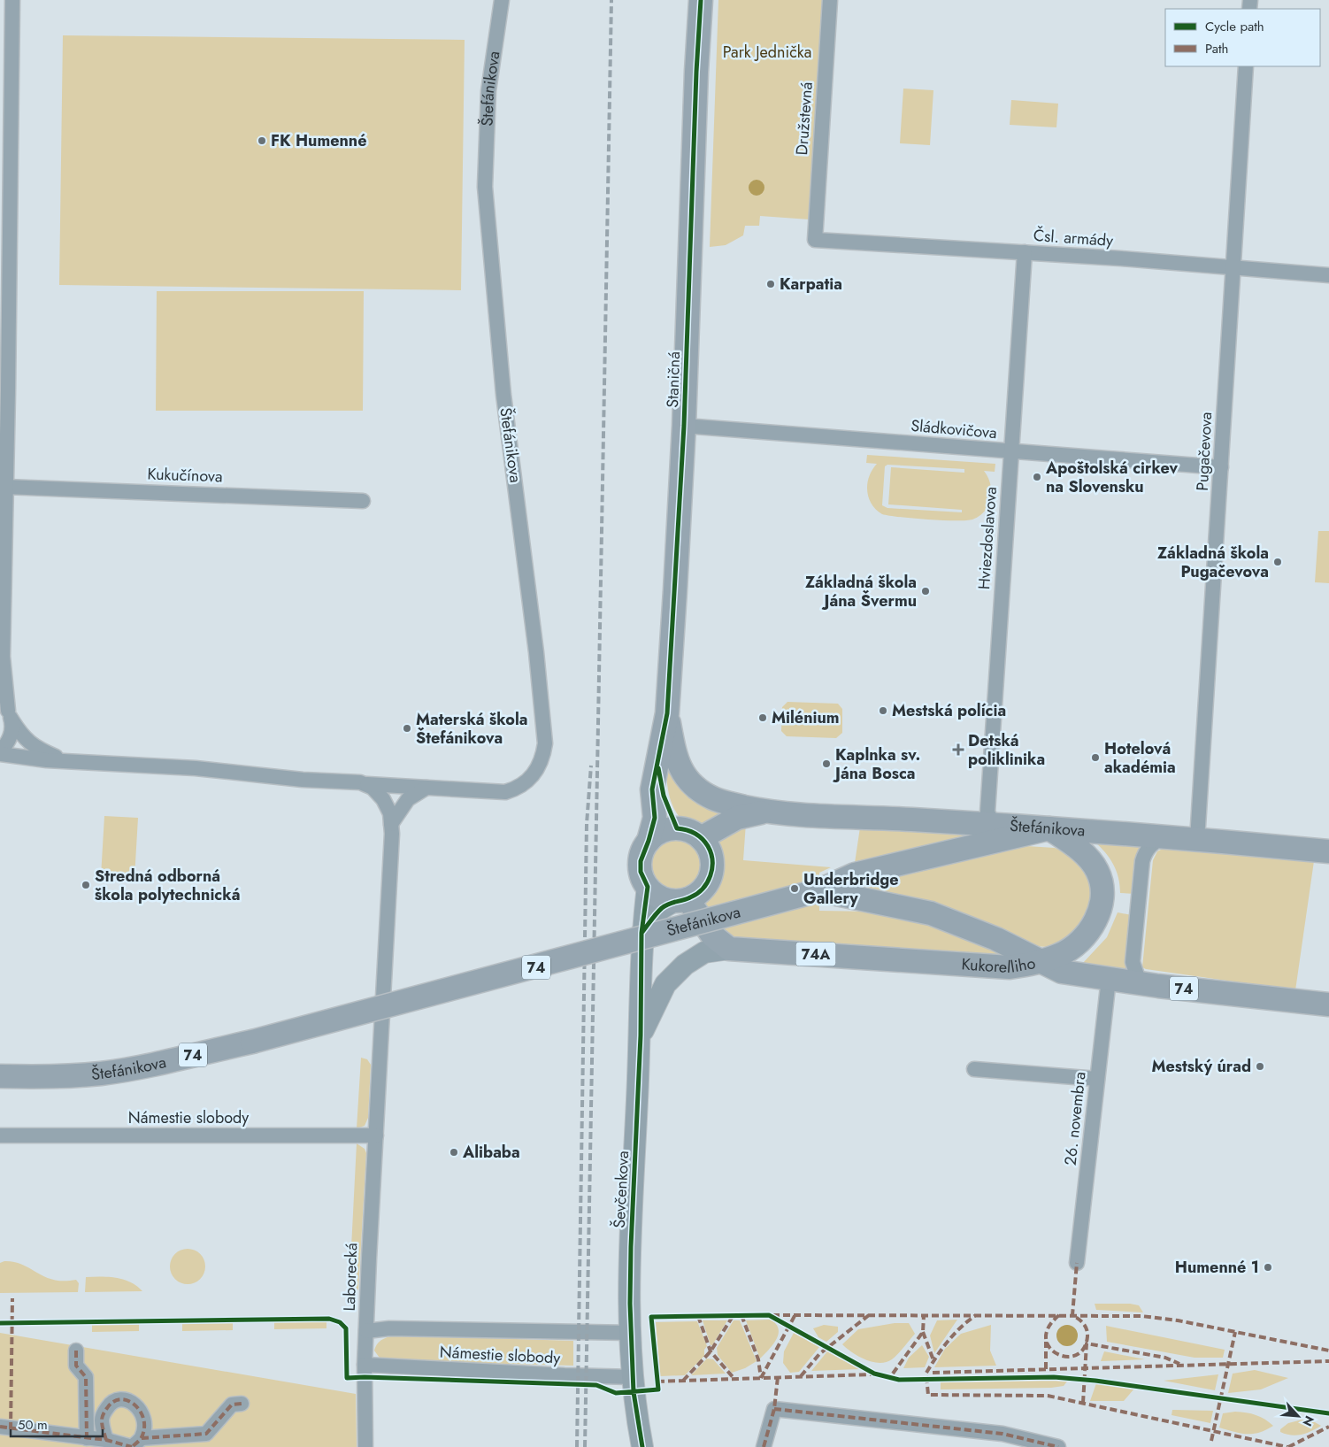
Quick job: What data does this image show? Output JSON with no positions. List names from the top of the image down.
{
  "streets": {
    "main road": [
      "Štefánikova",
      "Staničná",
      "74A",
      "Kukorelliho",
      "74",
      "Ševčenkova"
    ],
    "street": [
      "Družstevná",
      "Čsl. armády",
      "Sládkovičova",
      "Pugačevova",
      "Kukučínova",
      "Hviezdoslavova",
      "Námestie slobody",
      "26. novembra",
      "Laborecká"
    ]
  },
  "crossings": [
    ["Štefánikova", "Pugačevova"],
    ["Štefánikova", "Hviezdoslavova"],
    ["Štefánikova", "74"],
    ["Družstevná", "Čsl. armády"],
    ["Čsl. armády", "Pugačevova"],
    ["Čsl. armády", "Hviezdoslavova"],
    ["Staničná", "Sládkovičova"],
    ["Staničná", "Ševčenkova"],
    ["Sládkovičova", "Pugačevova"],
    ["Sládkovičova", "Hviezdoslavova"],
    ["Kukorelliho", "74"],
    ["Kukorelliho", "26. novembra"],
    ["Námestie slobody", "Ševčenkova"],
    ["Námestie slobody", "Laborecká"]
  ],
  "parks": ["Park Jednička"],
  "places": {
    "other": [
      "FK Humenné",
      "Karpatia",
      "Apoštolská cirkev na Slovensku",
      "Základná škola Pugačevova",
      "Základná škola Jána Švermu",
      "Mestská polícia",
      "Milénium",
      "Materská škola Štefánikova",
      "Hotelová akadémia",
      "Kaplnka sv. Jána Bosca",
      "Stredná odborná škola polytechnická",
      "Underbridge Gallery",
      "Mestský úrad",
      "Alibaba",
      "Humenné 1"
    ],
    "health": ["Detská poliklinika"]
  },
  "legend": ["Cycle path", "Path"],
  "scale_bar": "50 m",
  "north": "bottom right"
}
